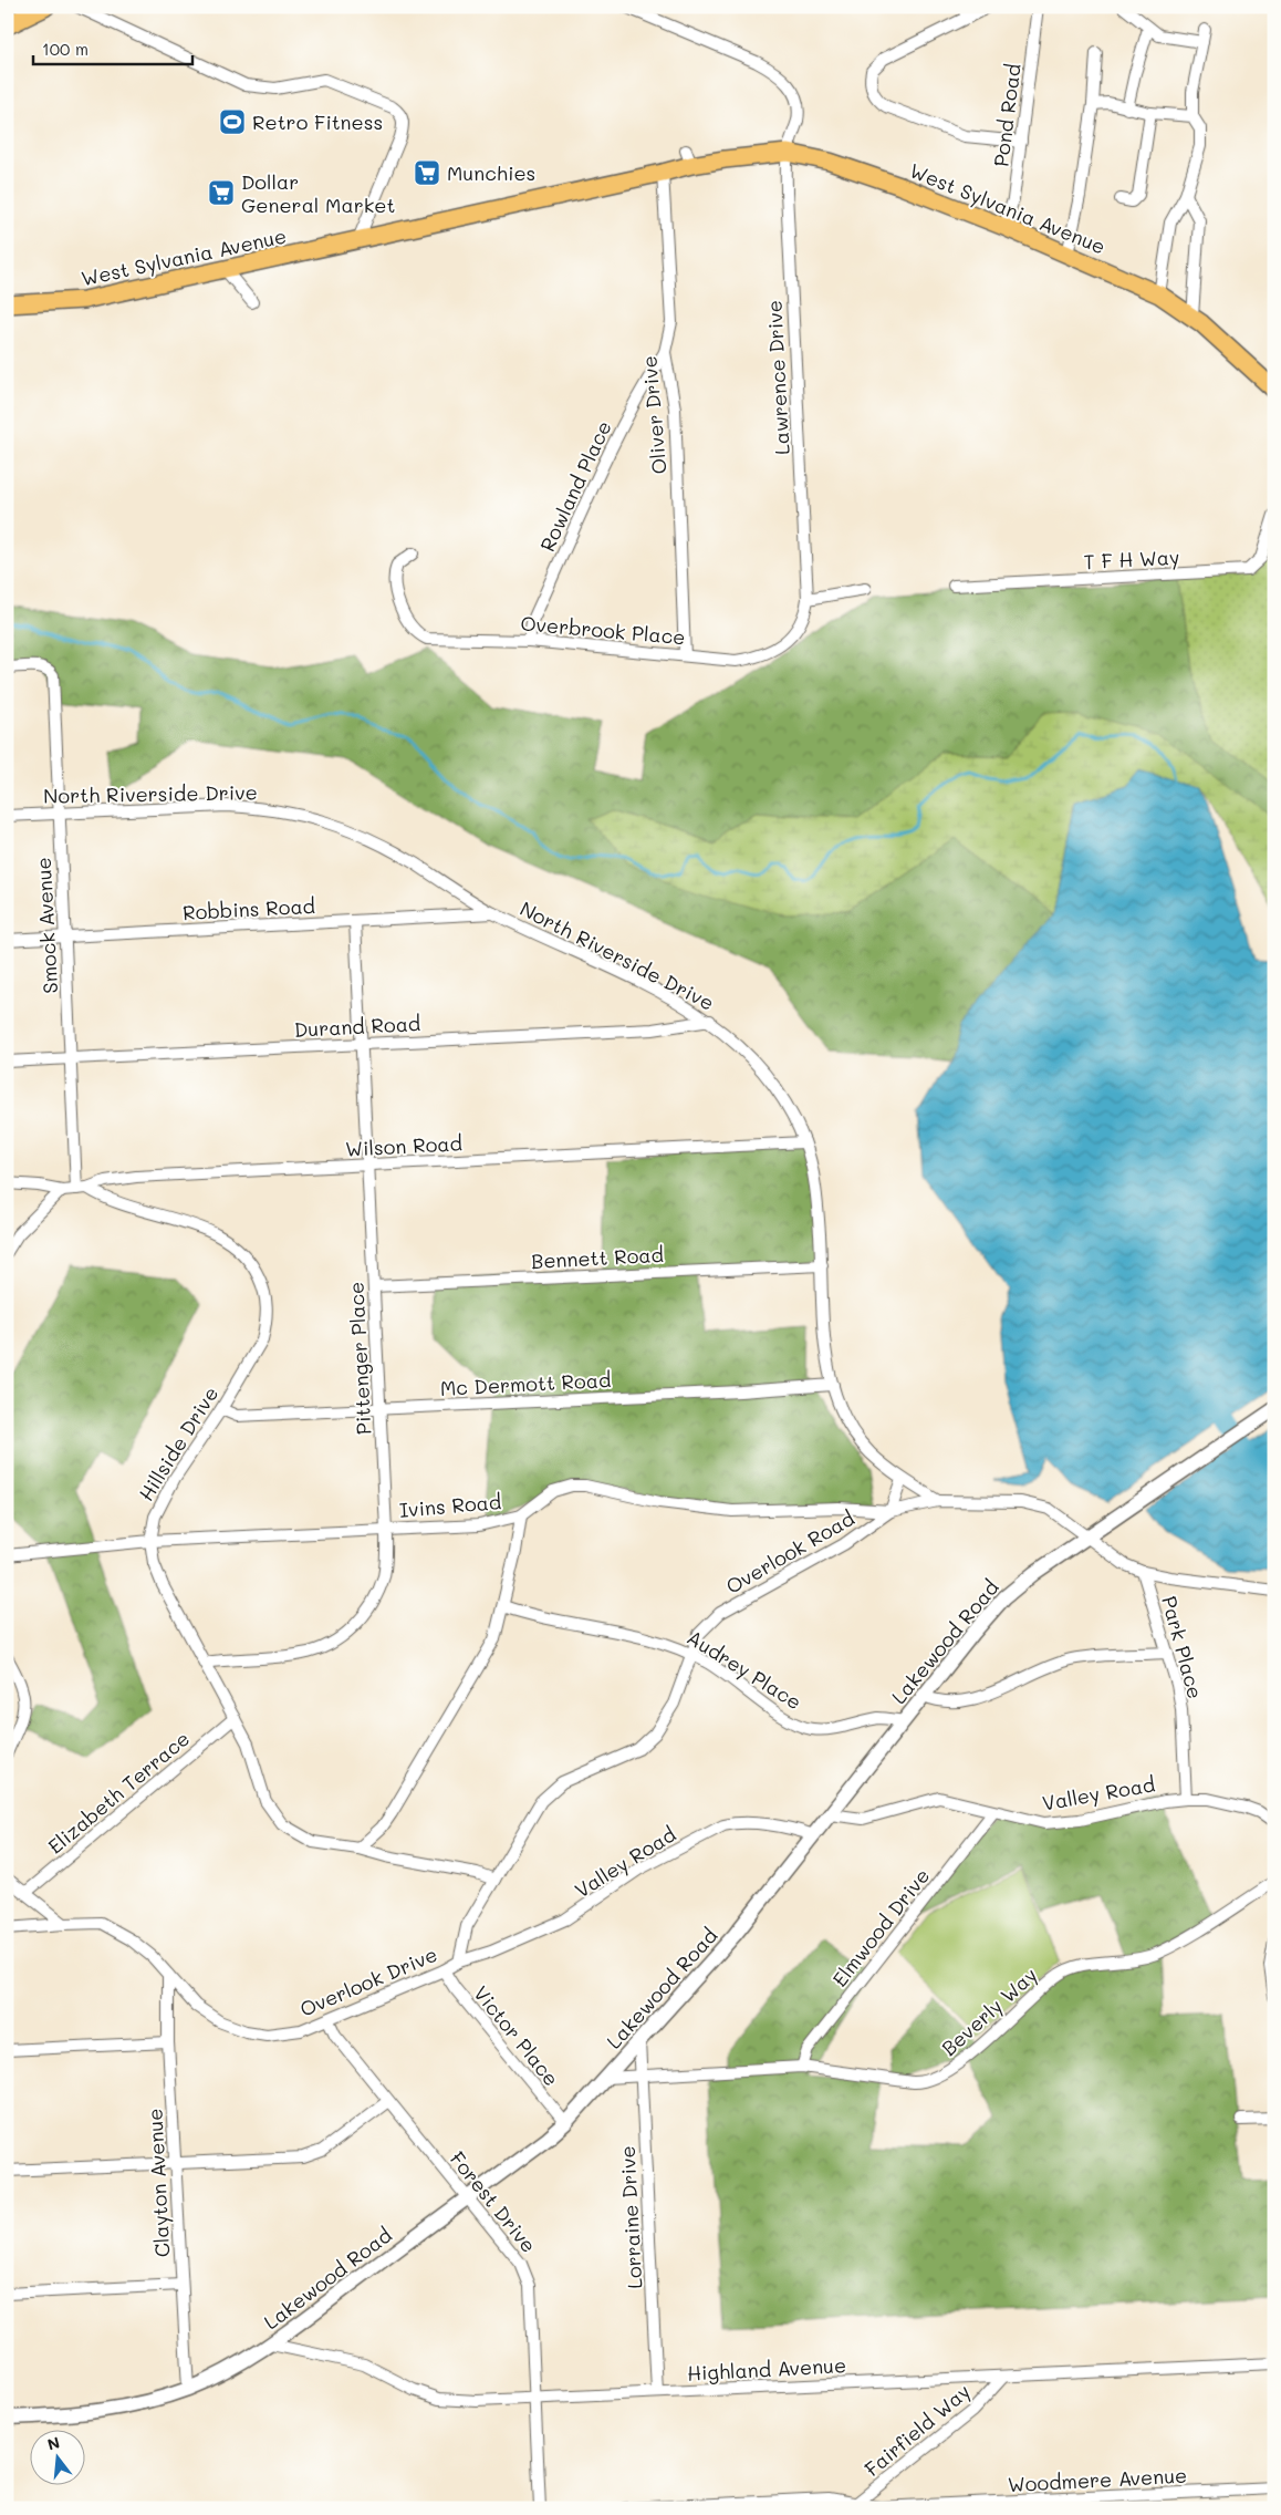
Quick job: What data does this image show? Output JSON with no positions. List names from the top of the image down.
{
  "streets": {
    "main road": ["West Sylvania Avenue"],
    "street": [
      "Pond Road",
      "Lawrence Drive",
      "Oliver Drive",
      "Rowland Place",
      "T F H Way",
      "Overbrook Place",
      "North Riverside Drive",
      "Robbins Road",
      "Smock Avenue",
      "Durand Road",
      "Wilson Road",
      "Bennett Road",
      "Pittenger Place",
      "Mc Dermott Road",
      "Hillside Drive",
      "Ivins Road",
      "Overlook Road",
      "Lakewood Road",
      "Park Place",
      "Audrey Place",
      "Elizabeth Terrace",
      "Valley Road",
      "Elmwood Drive",
      "Overlook Drive",
      "Beverly Way",
      "Victor Place",
      "Clayton Avenue",
      "Forest Drive",
      "Lorraine Drive",
      "Highland Avenue",
      "Fairfield Way",
      "Woodmere Avenue"
    ]
  },
  "crossings": [
    ["Pond Road", "West Sylvania Avenue"],
    ["West Sylvania Avenue", "Lawrence Drive"],
    ["West Sylvania Avenue", "Oliver Drive"],
    ["Lawrence Drive", "Overbrook Place"],
    ["Oliver Drive", "Rowland Place"],
    ["Oliver Drive", "Overbrook Place"],
    ["Rowland Place", "Overbrook Place"],
    ["North Riverside Drive", "Robbins Road"],
    ["North Riverside Drive", "Smock Avenue"],
    ["North Riverside Drive", "Durand Road"],
    ["North Riverside Drive", "Wilson Road"],
    ["North Riverside Drive", "Bennett Road"],
    ["North Riverside Drive", "Mc Dermott Road"],
    ["North Riverside Drive", "Ivins Road"],
    ["Robbins Road", "Smock Avenue"],
    ["Robbins Road", "Pittenger Place"],
    ["Smock Avenue", "Durand Road"],
    ["Smock Avenue", "Wilson Road"],
    ["Smock Avenue", "Hillside Drive"],
    ["Durand Road", "Pittenger Place"],
    ["Wilson Road", "Pittenger Place"],
    ["Wilson Road", "Hillside Drive"],
    ["Bennett Road", "Pittenger Place"],
    ["Pittenger Place", "Mc Dermott Road"],
    ["Pittenger Place", "Hillside Drive"],
    ["Pittenger Place", "Ivins Road"],
    ["Mc Dermott Road", "Hillside Drive"],
    ["Hillside Drive", "Ivins Road"],
    ["Hillside Drive", "Elizabeth Terrace"],
    ["Hillside Drive", "Overlook Drive"],
    ["Ivins Road", "Overlook Road"],
    ["Ivins Road", "Lakewood Road"],
    ["Ivins Road", "Park Place"],
    ["Overlook Road", "Audrey Place"],
    ["Overlook Road", "Overlook Drive"],
    ["Lakewood Road", "Audrey Place"],
    ["Lakewood Road", "Valley Road"],
    ["Lakewood Road", "Beverly Way"],
    ["Lakewood Road", "Victor Place"],
    ["Lakewood Road", "Clayton Avenue"],
    ["Lakewood Road", "Forest Drive"],
    ["Lakewood Road", "Lorraine Drive"],
    ["Lakewood Road", "Highland Avenue"],
    ["Park Place", "Valley Road"],
    ["Audrey Place", "Overlook Drive"],
    ["Valley Road", "Elmwood Drive"],
    ["Valley Road", "Overlook Drive"],
    ["Elmwood Drive", "Beverly Way"],
    ["Overlook Drive", "Victor Place"],
    ["Overlook Drive", "Clayton Avenue"],
    ["Overlook Drive", "Forest Drive"],
    ["Beverly Way", "Lorraine Drive"],
    ["Forest Drive", "Highland Avenue"],
    ["Lorraine Drive", "Highland Avenue"],
    ["Highland Avenue", "Fairfield Way"],
    ["Fairfield Way", "Woodmere Avenue"]
  ],
  "places": {
    "sports": ["Retro Fitness"],
    "supermarket": ["Munchies", "Dollar General Market"]
  },
  "scale_bar": "100 m",
  "north": "top"
}
